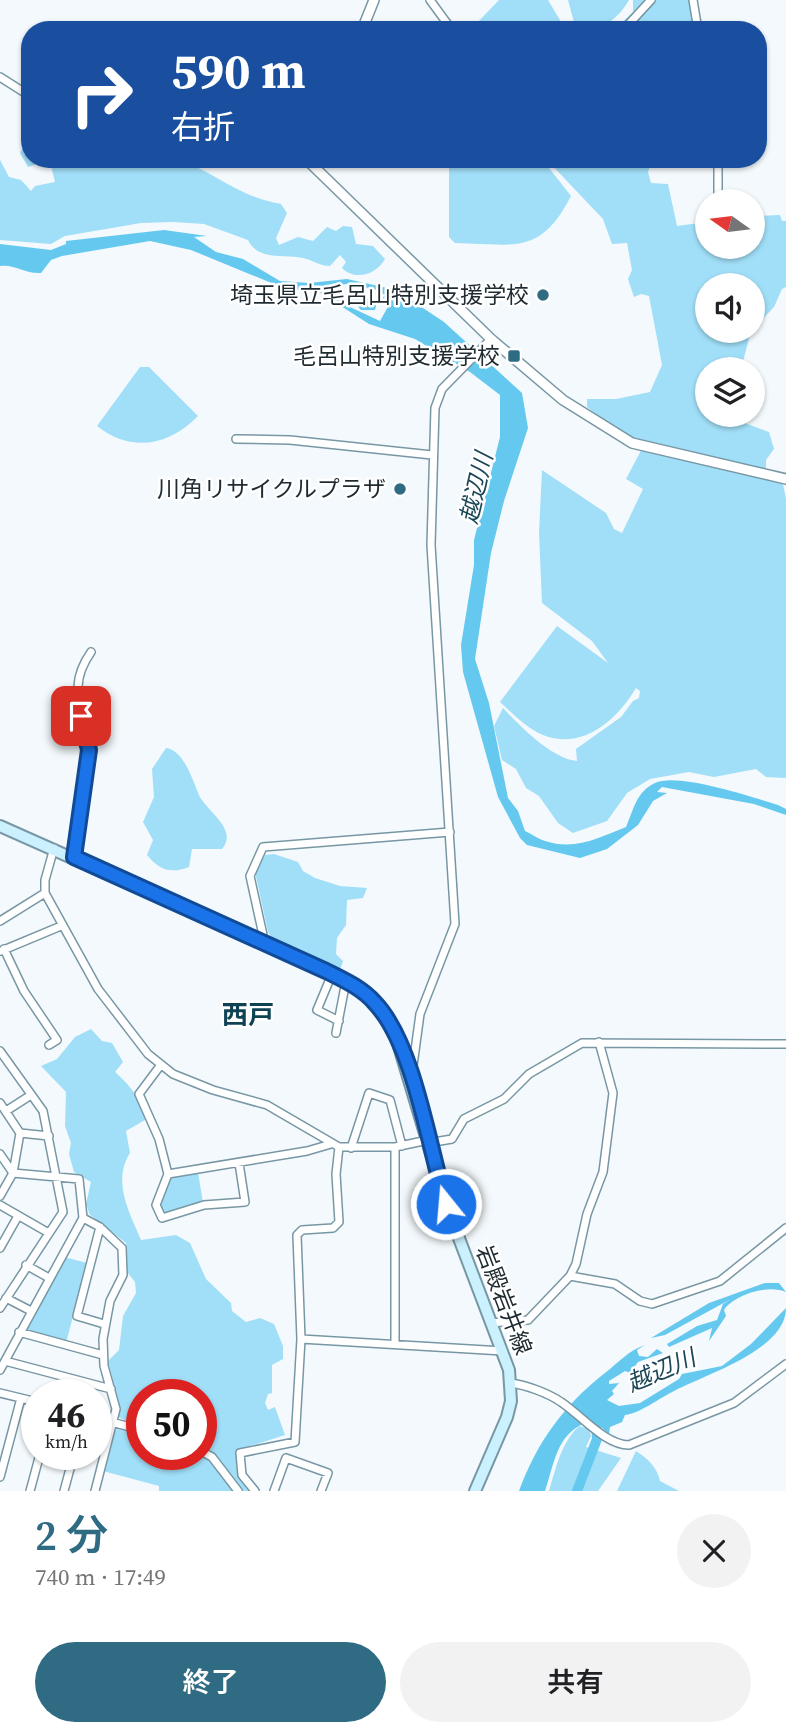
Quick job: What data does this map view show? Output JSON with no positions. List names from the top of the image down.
{
  "streets": {
    "main road": ["岩殿岩井線"]
  },
  "districts": ["西戸"],
  "water": ["越辺川"],
  "places": {
    "other": ["埼玉県立毛呂山特別支援学校", "川角リサイクルプラザ"],
    "transit": ["毛呂山特別支援学校"]
  },
  "north": "left",
  "page": {
    "turn": ["590 m", "右折"],
    "speed": "46 km/h",
    "limit": "50",
    "heading": ["2 分", "740 m · 17:49"],
    "buttons": ["終了", "共有"]
  }
}
